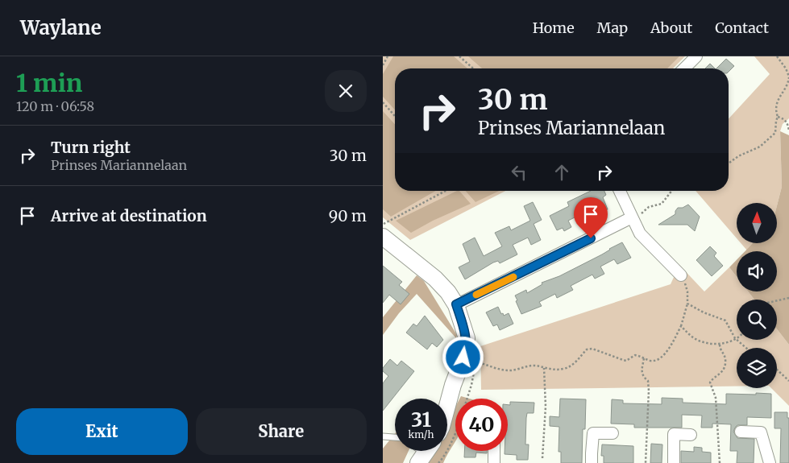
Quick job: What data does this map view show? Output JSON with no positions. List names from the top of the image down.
{
  "north": "top",
  "page": {
    "header": "Waylane",
    "nav": [
      "Home",
      "Map",
      "About",
      "Contact"
    ],
    "heading": ["1 min", "120 m · 06:58"],
    "turn": ["30 m", "Prinses Mariannelaan"],
    "list": [
      {
        "name": "Turn right",
        "note": "Prinses Mariannelaan",
        "value": "30 m"
      },
      {
        "name": "Arrive at destination",
        "value": "90 m"
      }
    ],
    "speed": "31 km/h",
    "limit": "40",
    "buttons": ["Exit", "Share"]
  }
}
